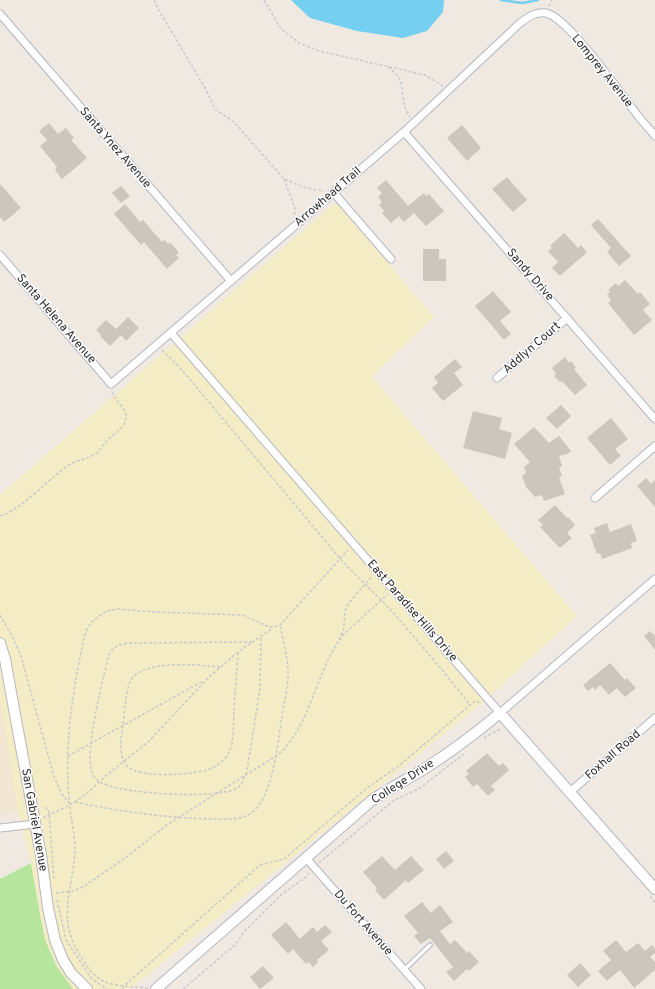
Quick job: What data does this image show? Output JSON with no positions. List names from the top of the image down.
{
  "streets": {
    "main road": ["East Paradise Hills Drive", "College Drive", "San Gabriel Avenue"],
    "street": [
      "Lomprey Avenue",
      "Santa Ynez Avenue",
      "Arrowhead Trail",
      "Sandy Drive",
      "Santa Helena Avenue",
      "Addlyn Court",
      "Foxhall Road",
      "Du Fort Avenue"
    ]
  },
  "crossings": [
    ["Lomprey Avenue", "Arrowhead Trail"],
    ["Santa Ynez Avenue", "Arrowhead Trail"],
    ["Arrowhead Trail", "Sandy Drive"],
    ["Arrowhead Trail", "Santa Helena Avenue"],
    ["Arrowhead Trail", "East Paradise Hills Drive"],
    ["Sandy Drive", "Addlyn Court"],
    ["East Paradise Hills Drive", "Foxhall Road"],
    ["East Paradise Hills Drive", "College Drive"],
    ["College Drive", "Du Fort Avenue"]
  ]
}
